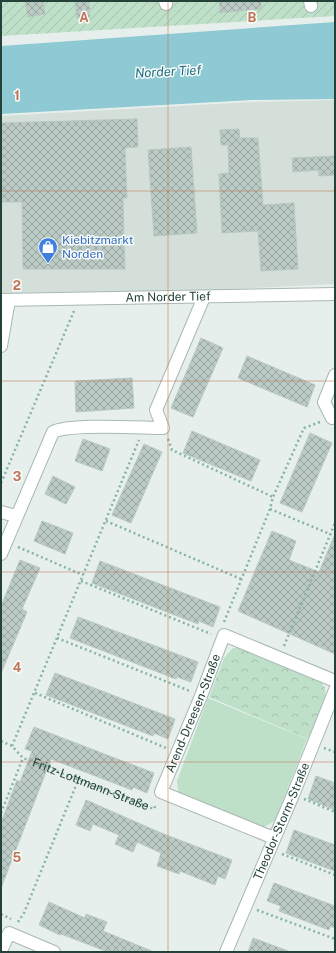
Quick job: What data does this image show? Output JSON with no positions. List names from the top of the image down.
{
  "streets": {
    "street": [
      "Am Norder Tief",
      "Arend-Dreesen-Straße",
      "Fritz-Lottmann-Straße",
      "Theodor-Storm-Straße"
    ]
  },
  "crossings": [
    ["Arend-Dreesen-Straße", "Fritz-Lottmann-Straße"],
    ["Fritz-Lottmann-Straße", "Theodor-Storm-Straße"]
  ],
  "water": ["Norder Tief"],
  "places": {
    "shop": ["Kiebitzmarkt Norden"]
  },
  "grid": {
    "columns": ["A", "B"],
    "rows": [
      "1",
      "2",
      "3",
      "4",
      "5"
    ]
  }
}
